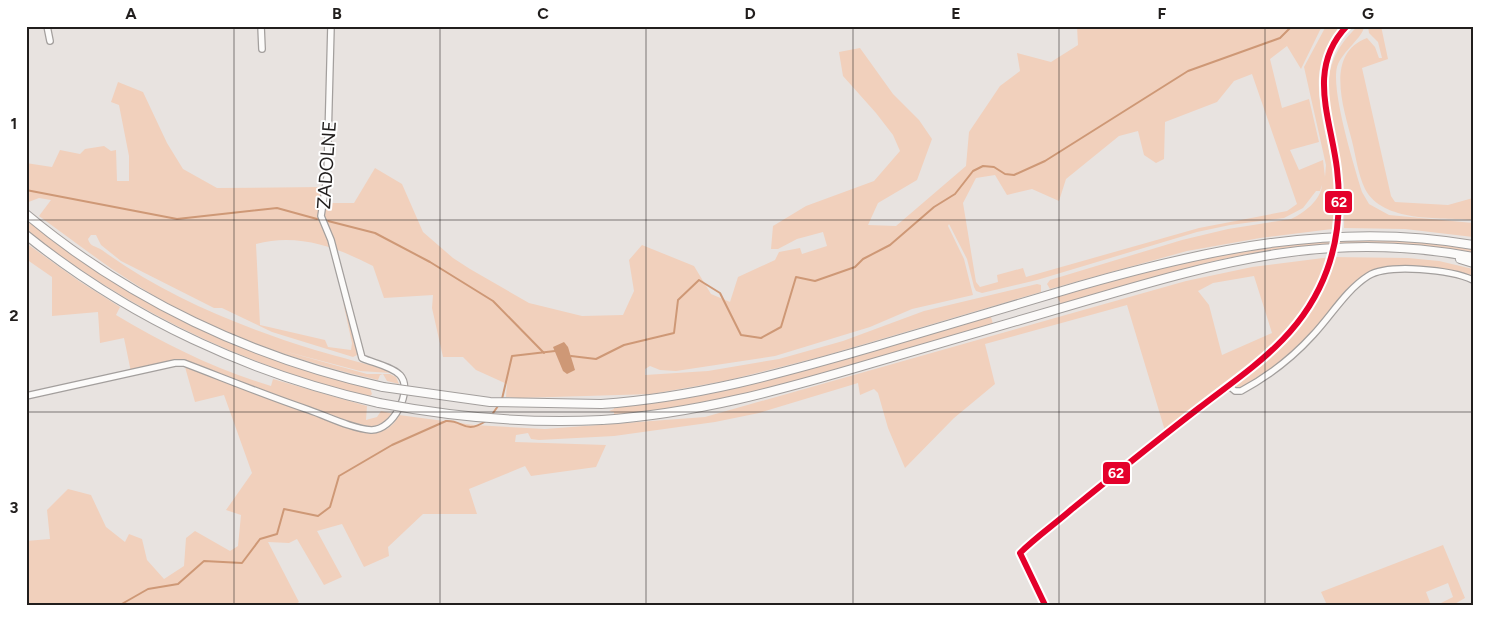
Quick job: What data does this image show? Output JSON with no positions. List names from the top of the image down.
{
  "streets": {
    "street": ["ZADOLNE"]
  },
  "lines": ["transit line 62"],
  "grid": {
    "columns": [
      "A",
      "B",
      "C",
      "D",
      "E",
      "F",
      "G"
    ],
    "rows": ["1", "2", "3"]
  }
}
